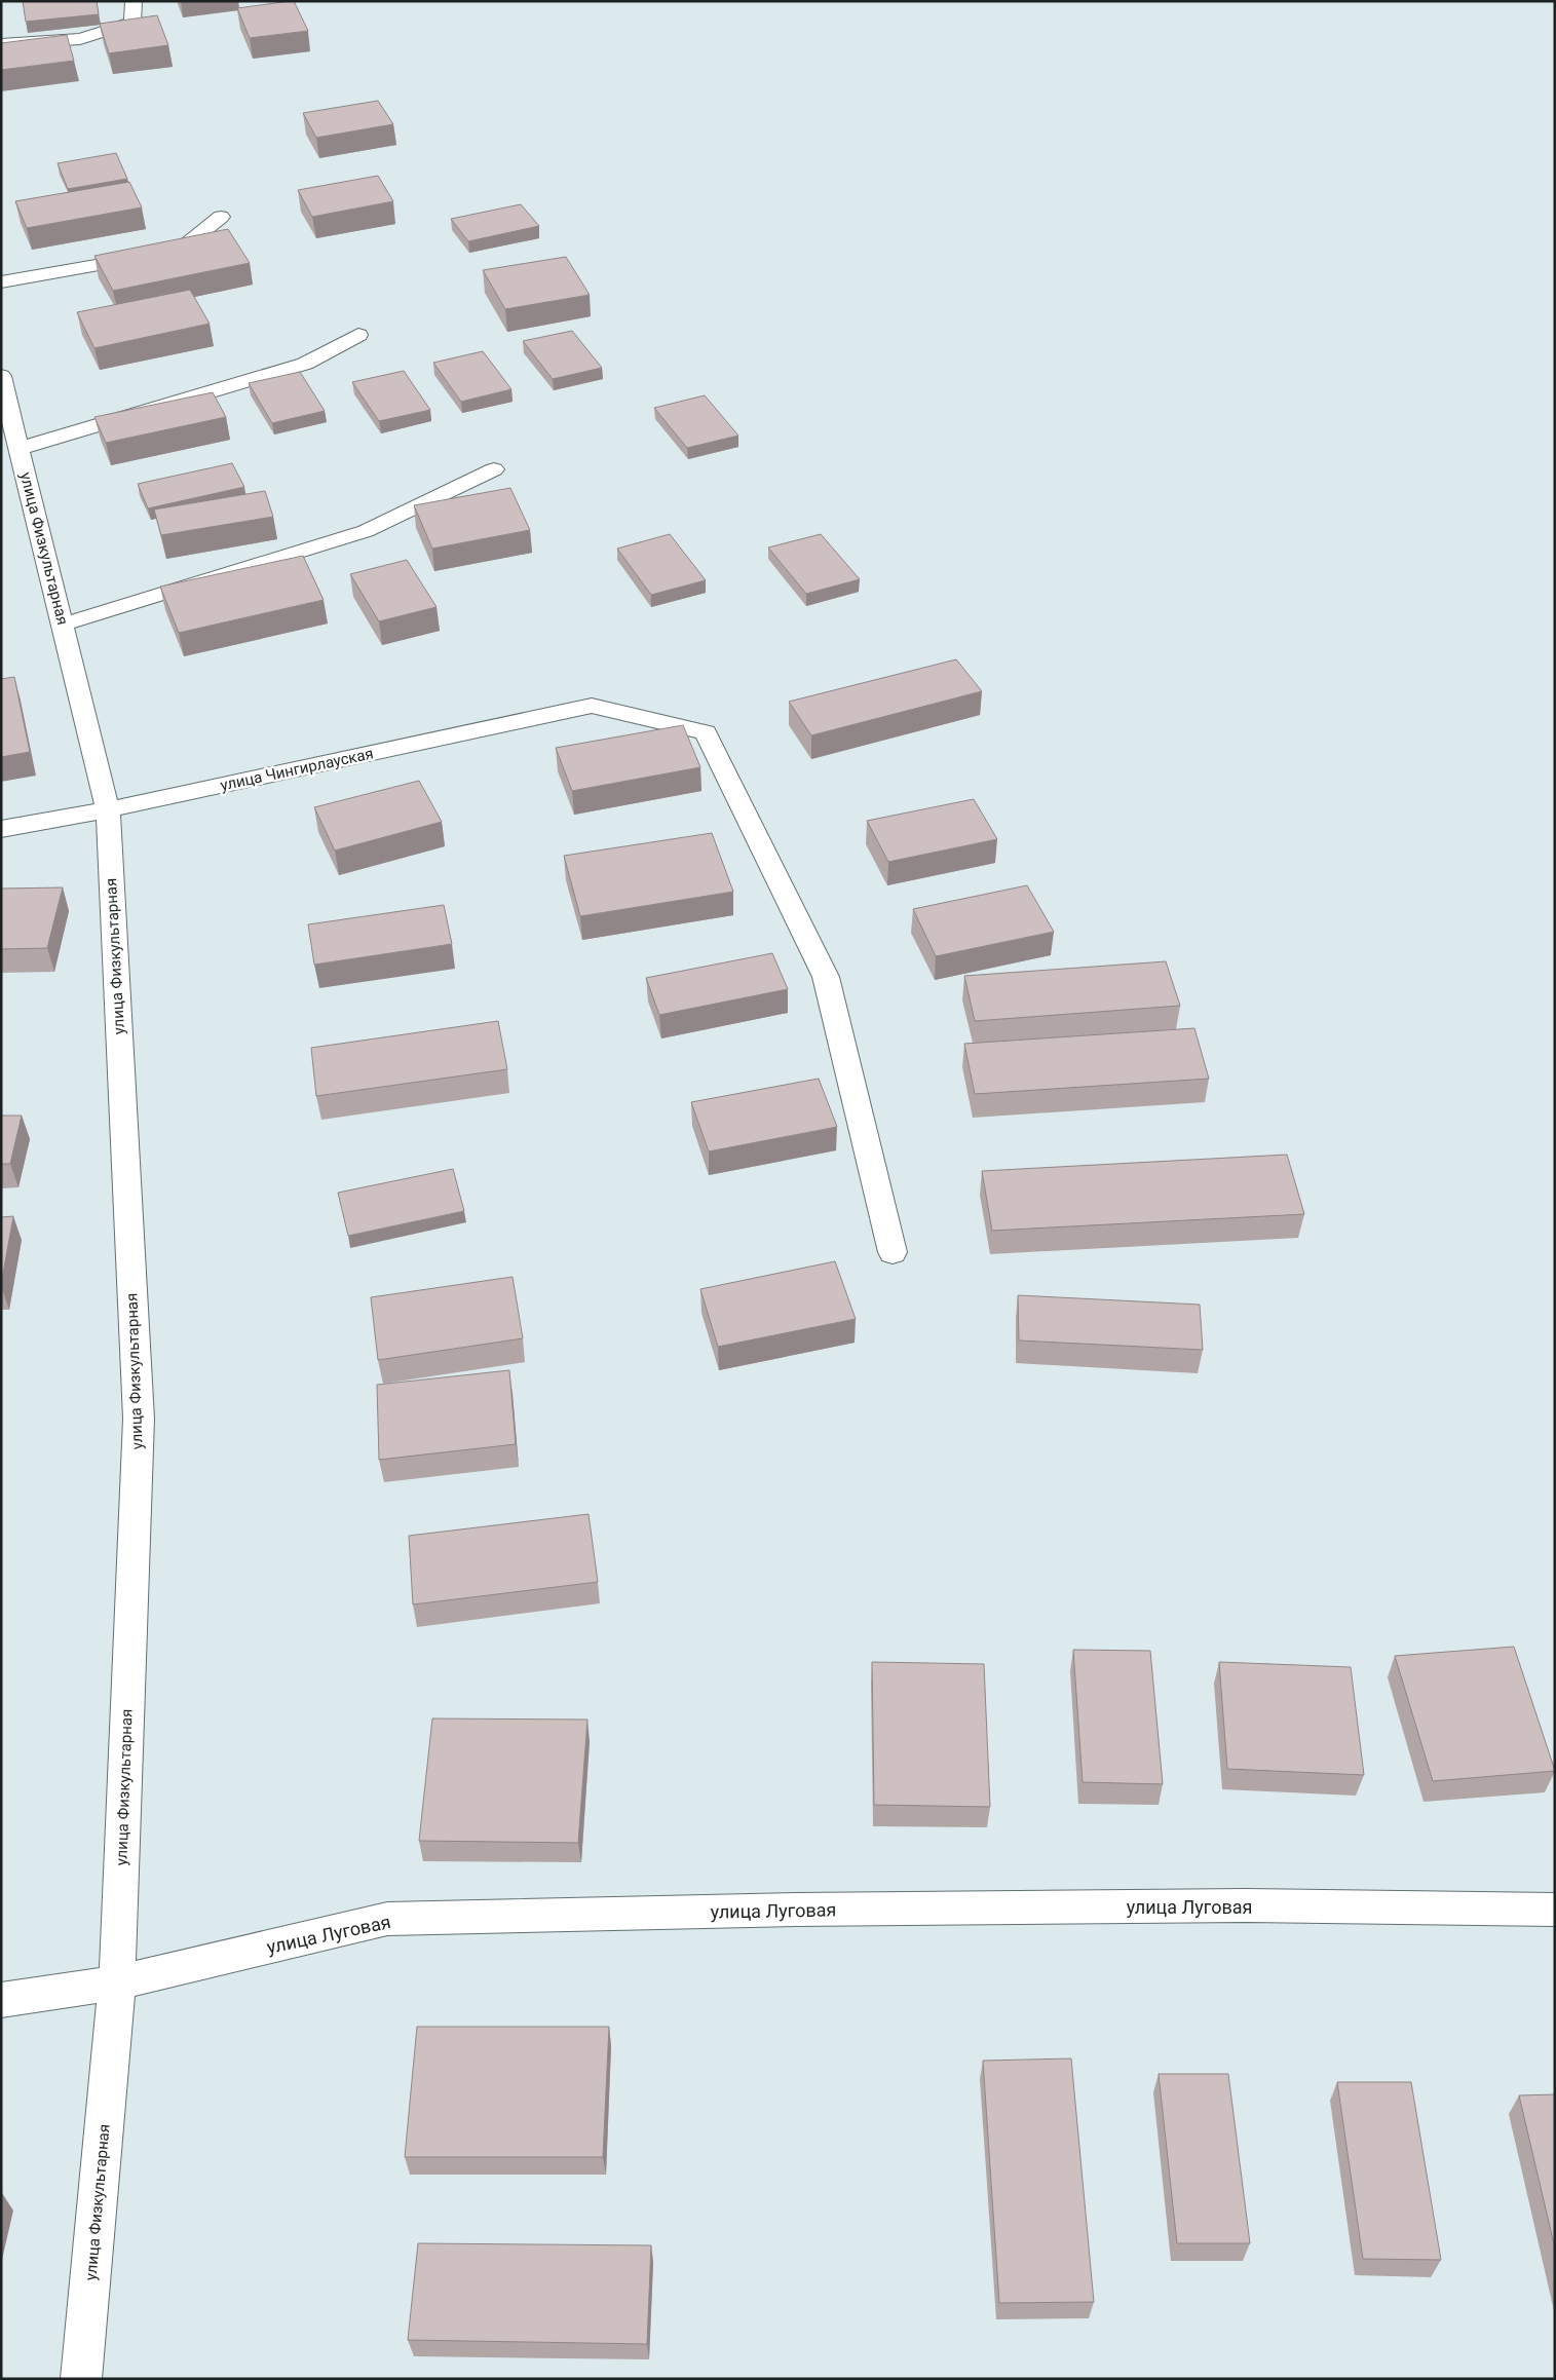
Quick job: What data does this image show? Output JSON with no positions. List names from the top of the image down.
{
  "streets": {
    "street": ["улица Физкультарная", "улица Чингирлауская", "улица Луговая"]
  },
  "crossings": [
    ["улица Физкультарная", "улица Чингирлауская"],
    ["улица Физкультарная", "улица Луговая"]
  ]
}
